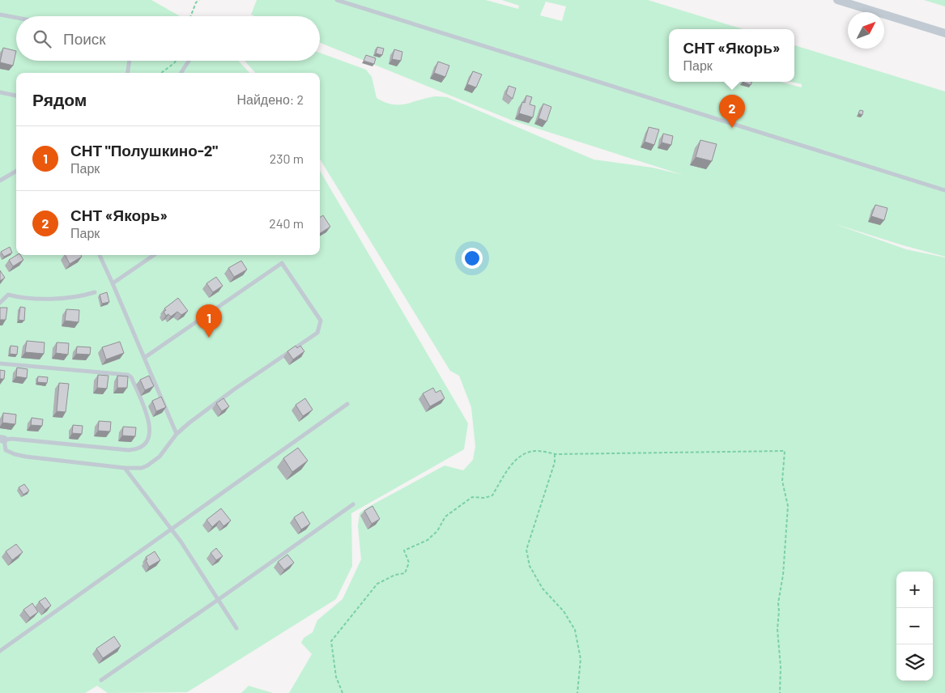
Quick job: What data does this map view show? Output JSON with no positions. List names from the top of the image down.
{
  "north": "top right",
  "page": {
    "search": "Поиск",
    "popup": ["СНТ «Якорь»", "Парк"],
    "heading": ["Рядом", "Найдено: 2"],
    "pins": ["2", "1"],
    "list": [
      {
        "mark": "1",
        "name": "СНТ \"Полушкино-2\"",
        "note": "Парк",
        "value": "230 m"
      },
      {
        "mark": "2",
        "name": "СНТ «Якорь»",
        "note": "Парк",
        "value": "240 m"
      }
    ],
    "map_buttons": ["+", "−"]
  }
}
